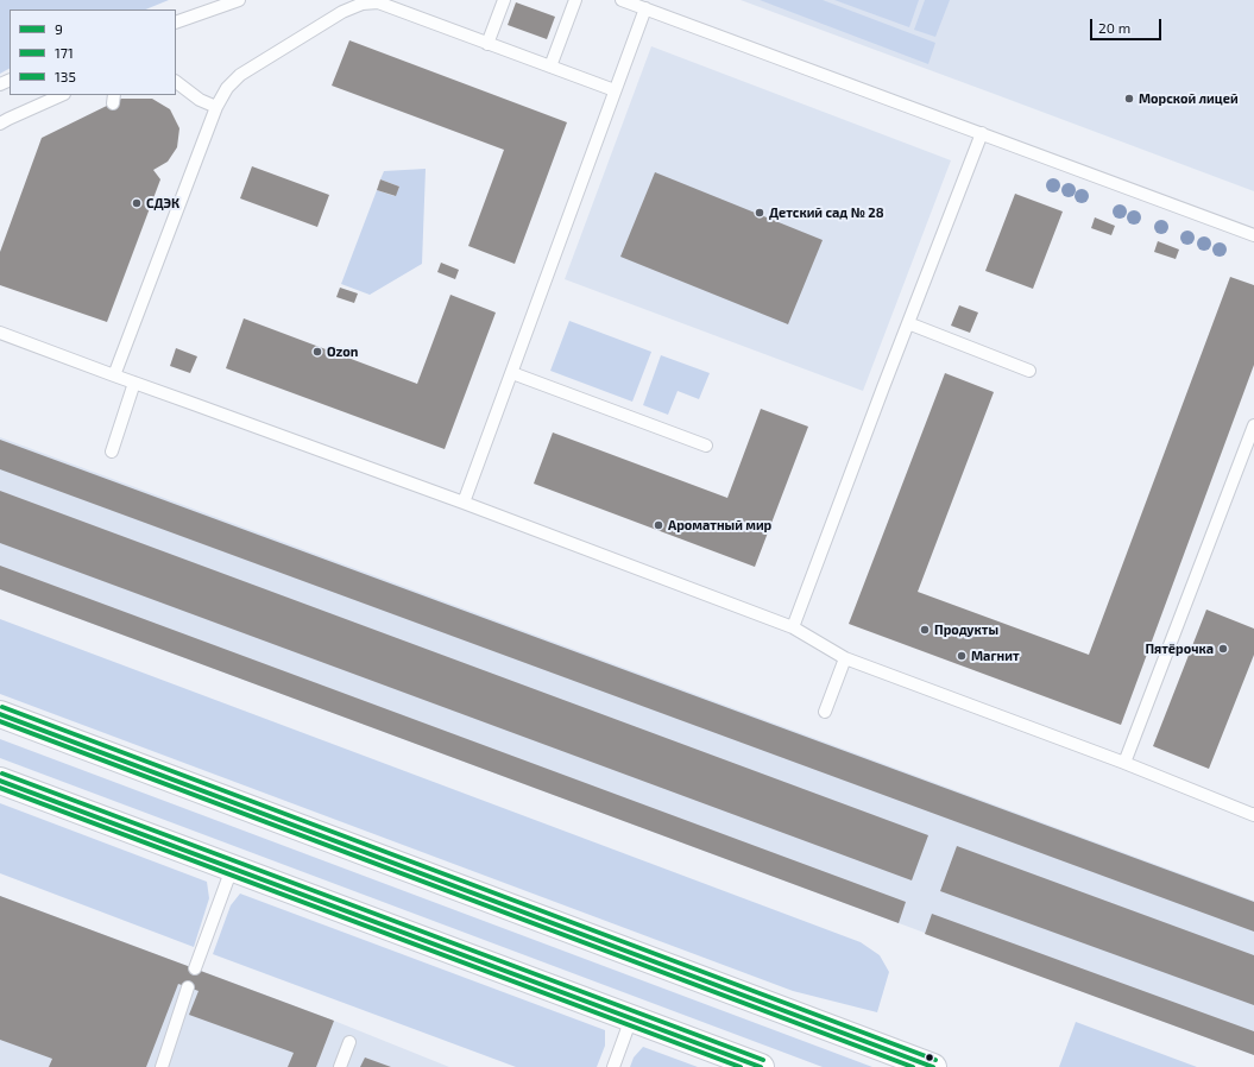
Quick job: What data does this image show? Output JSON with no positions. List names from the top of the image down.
{
  "places": [
    "Морской лицей",
    "СДЭК",
    "Детский сад № 28",
    "Ozon",
    "Ароматный мир",
    "Продукты",
    "Пятёрочка",
    "Магнит"
  ],
  "lines": ["transit line 135", "transit line 9", "transit line 171"],
  "legend": ["9", "171", "135"],
  "scale_bar": "20 m"
}
